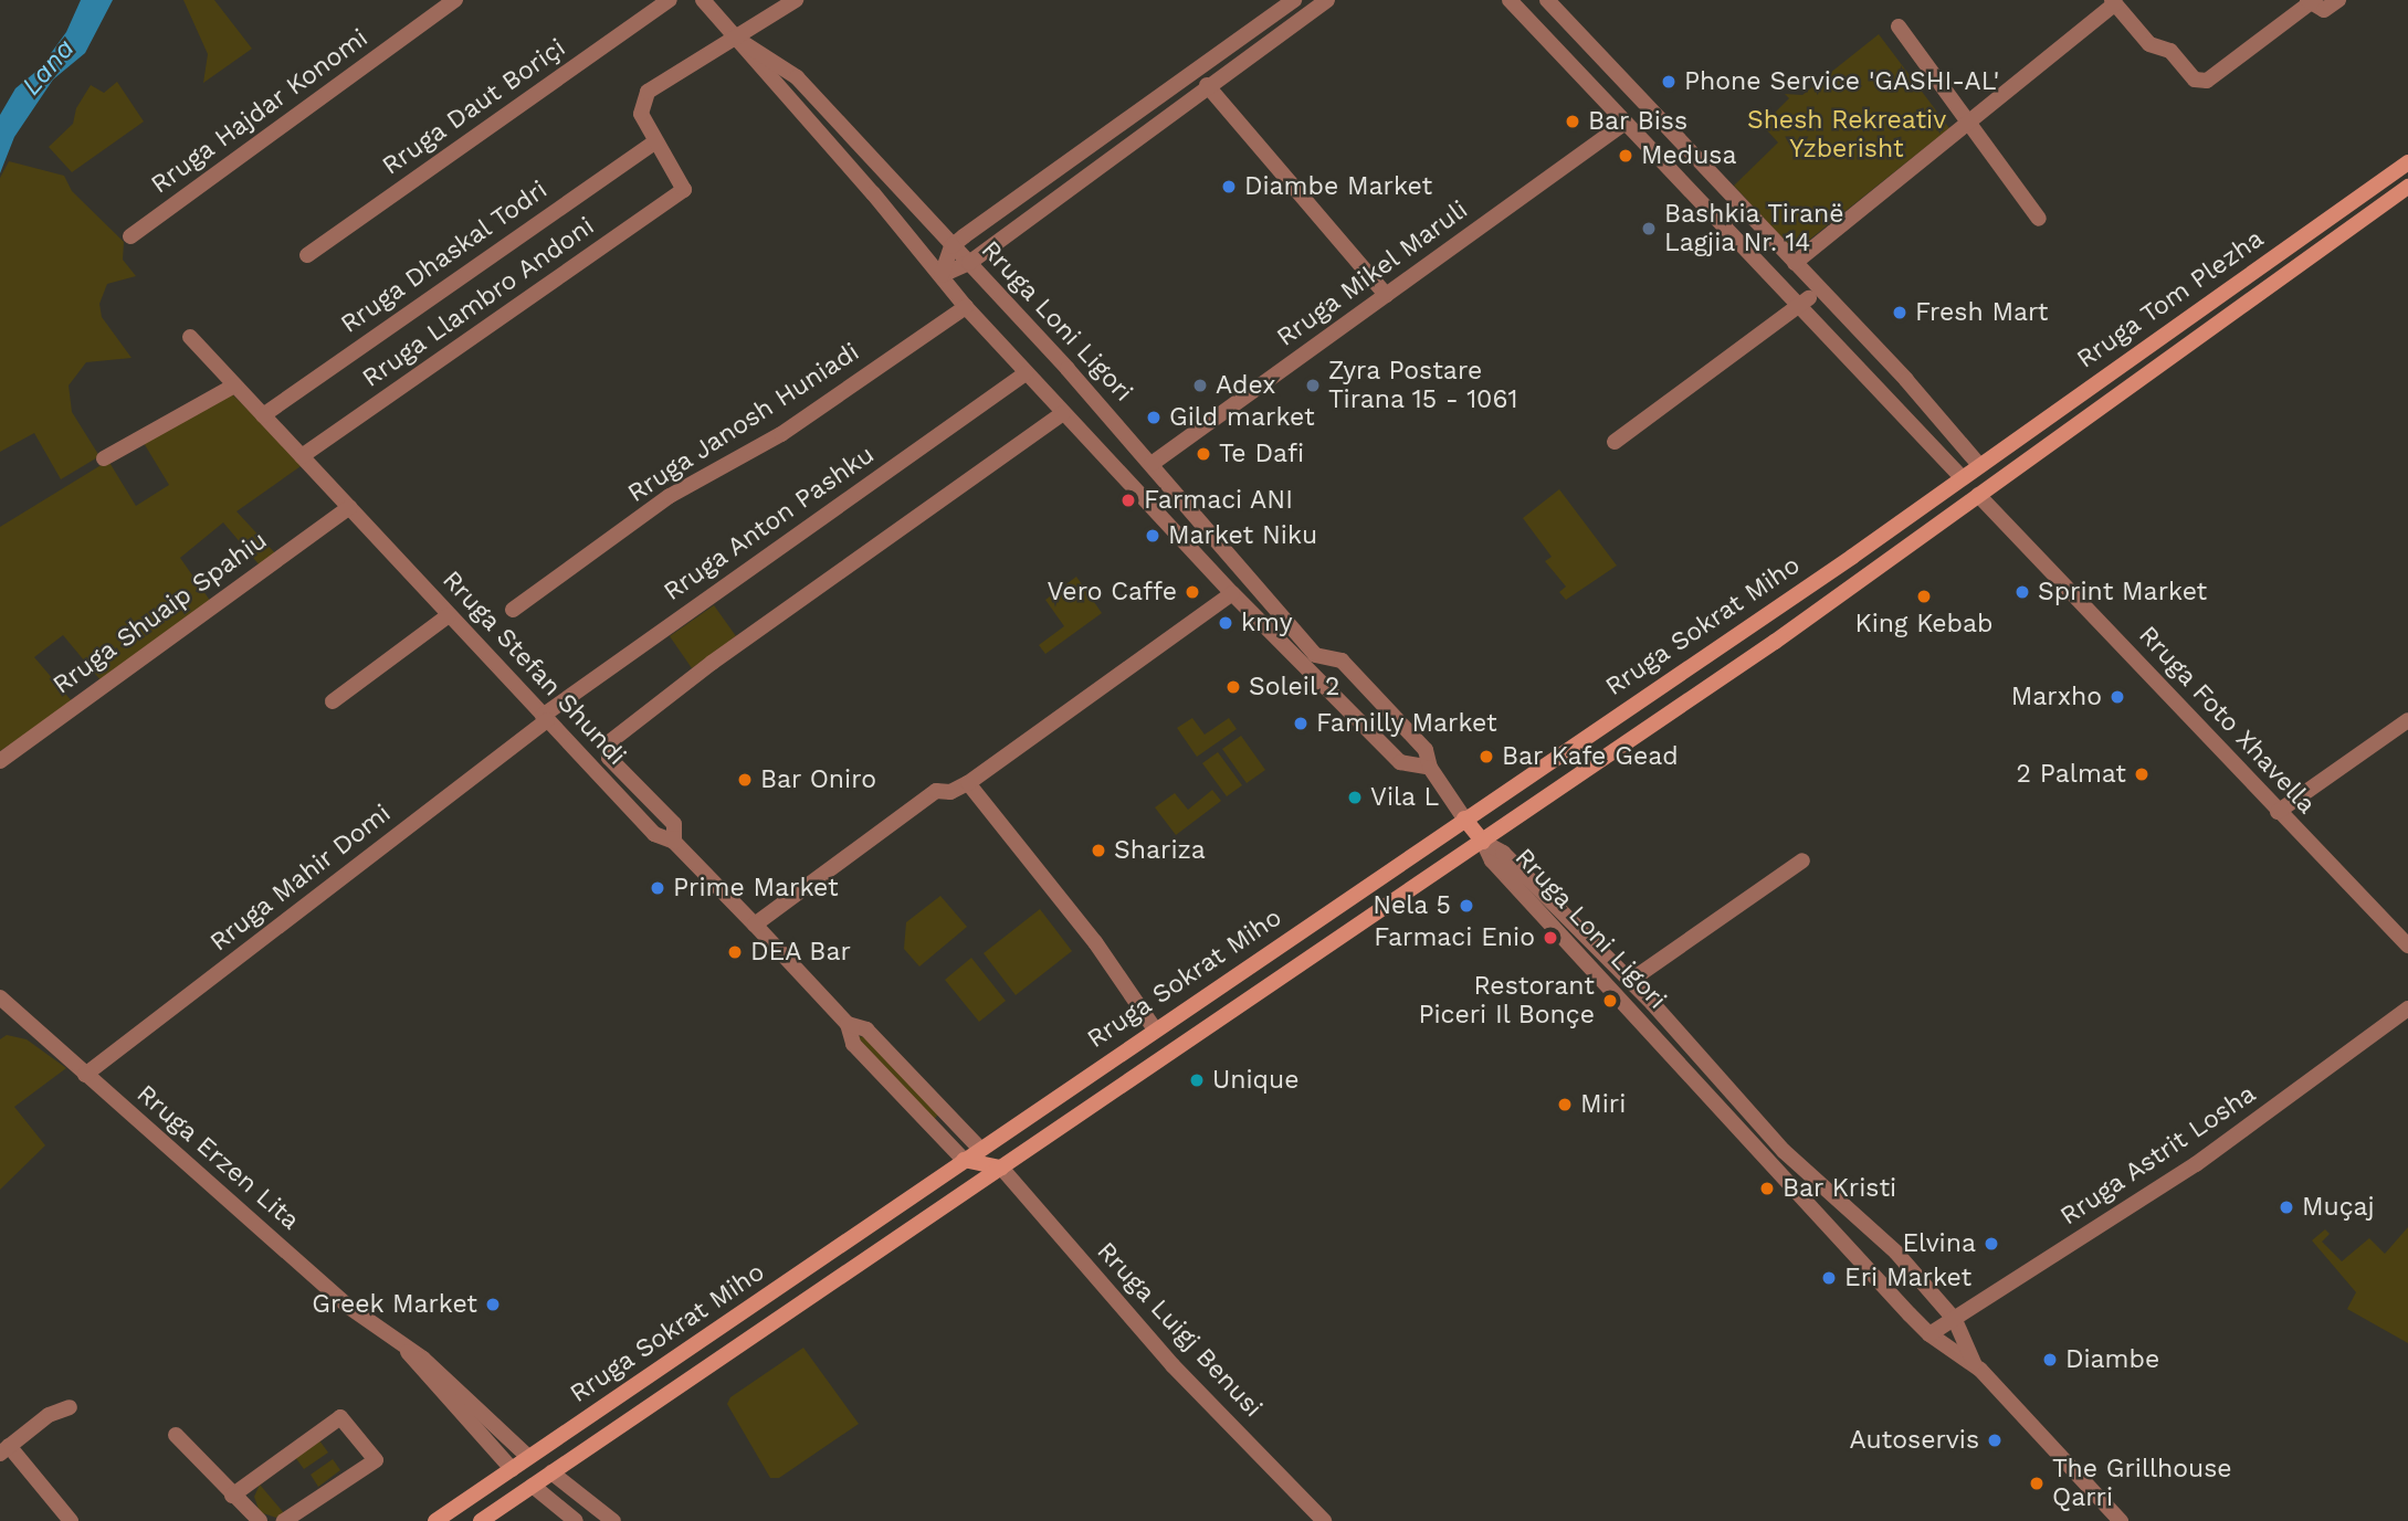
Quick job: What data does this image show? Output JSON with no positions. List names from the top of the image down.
{
  "streets": {
    "main road": ["Rruga Tom Plezha", "Rruga Sokrat Miho"],
    "street": [
      "Rruga Daut Boriçi",
      "Rruga Hajdar Konomi",
      "Rruga Dhaskal Todri",
      "Rruga Mikel Maruli",
      "Rruga Llambro Andoni",
      "Rruga Loni Ligori",
      "Rruga Janosh Huniadi",
      "Rruga Anton Pashku",
      "Rruga Shuaip Spahiu",
      "Rruga Stefan Shundi",
      "Rruga Foto Xhavella",
      "Rruga Mahir Domi",
      "Rruga Astrit Losha",
      "Rruga Erzen Lita",
      "Rruga Luigj Benusi"
    ]
  },
  "crossings": [
    ["Rruga Dhaskal Todri", "Rruga Llambro Andoni"],
    ["Rruga Dhaskal Todri", "Rruga Stefan Shundi"],
    ["Rruga Mikel Maruli", "Rruga Loni Ligori"],
    ["Rruga Tom Plezha", "Rruga Sokrat Miho"],
    ["Rruga Tom Plezha", "Rruga Foto Xhavella"],
    ["Rruga Llambro Andoni", "Rruga Stefan Shundi"],
    ["Rruga Loni Ligori", "Rruga Janosh Huniadi"],
    ["Rruga Loni Ligori", "Rruga Anton Pashku"],
    ["Rruga Loni Ligori", "Rruga Sokrat Miho"],
    ["Rruga Loni Ligori", "Rruga Astrit Losha"],
    ["Rruga Anton Pashku", "Rruga Stefan Shundi"],
    ["Rruga Anton Pashku", "Rruga Mahir Domi"],
    ["Rruga Shuaip Spahiu", "Rruga Stefan Shundi"],
    ["Rruga Sokrat Miho", "Rruga Stefan Shundi"],
    ["Rruga Sokrat Miho", "Rruga Foto Xhavella"],
    ["Rruga Sokrat Miho", "Rruga Erzen Lita"],
    ["Rruga Sokrat Miho", "Rruga Luigj Benusi"],
    ["Rruga Stefan Shundi", "Rruga Mahir Domi"],
    ["Rruga Mahir Domi", "Rruga Erzen Lita"]
  ],
  "water": ["Lana"],
  "parks": ["Shesh Rekreativ Yzberisht"],
  "places": [
    "Phone Service 'GASHI-AL'",
    "Bar Biss",
    "Medusa",
    "Diambe Market",
    "Bashkia Tiranë Lagjia Nr. 14",
    "Fresh Mart",
    "Adex",
    "Zyra Postare Tirana 15 - 1061",
    "Gild market",
    "Te Dafi",
    "Farmaci ANI",
    "Market Niku",
    "Vero Caffe",
    "Sprint Market",
    "King Kebab",
    "kmy",
    "Soleil 2",
    "Marxho",
    "Familly Market",
    "Bar Kafe Gead",
    "2 Palmat",
    "Bar Oniro",
    "Vila L",
    "Shariza",
    "Prime Market",
    "Nela 5",
    "Farmaci Enio",
    "DEA Bar",
    "Restorant Piceri Il Bonçe",
    "Unique",
    "Miri",
    "Bar Kristi",
    "Muçaj",
    "Elvina",
    "Eri Market",
    "Greek Market",
    "Diambe",
    "Autoservis",
    "The Grillhouse Qarri"
  ]
}
